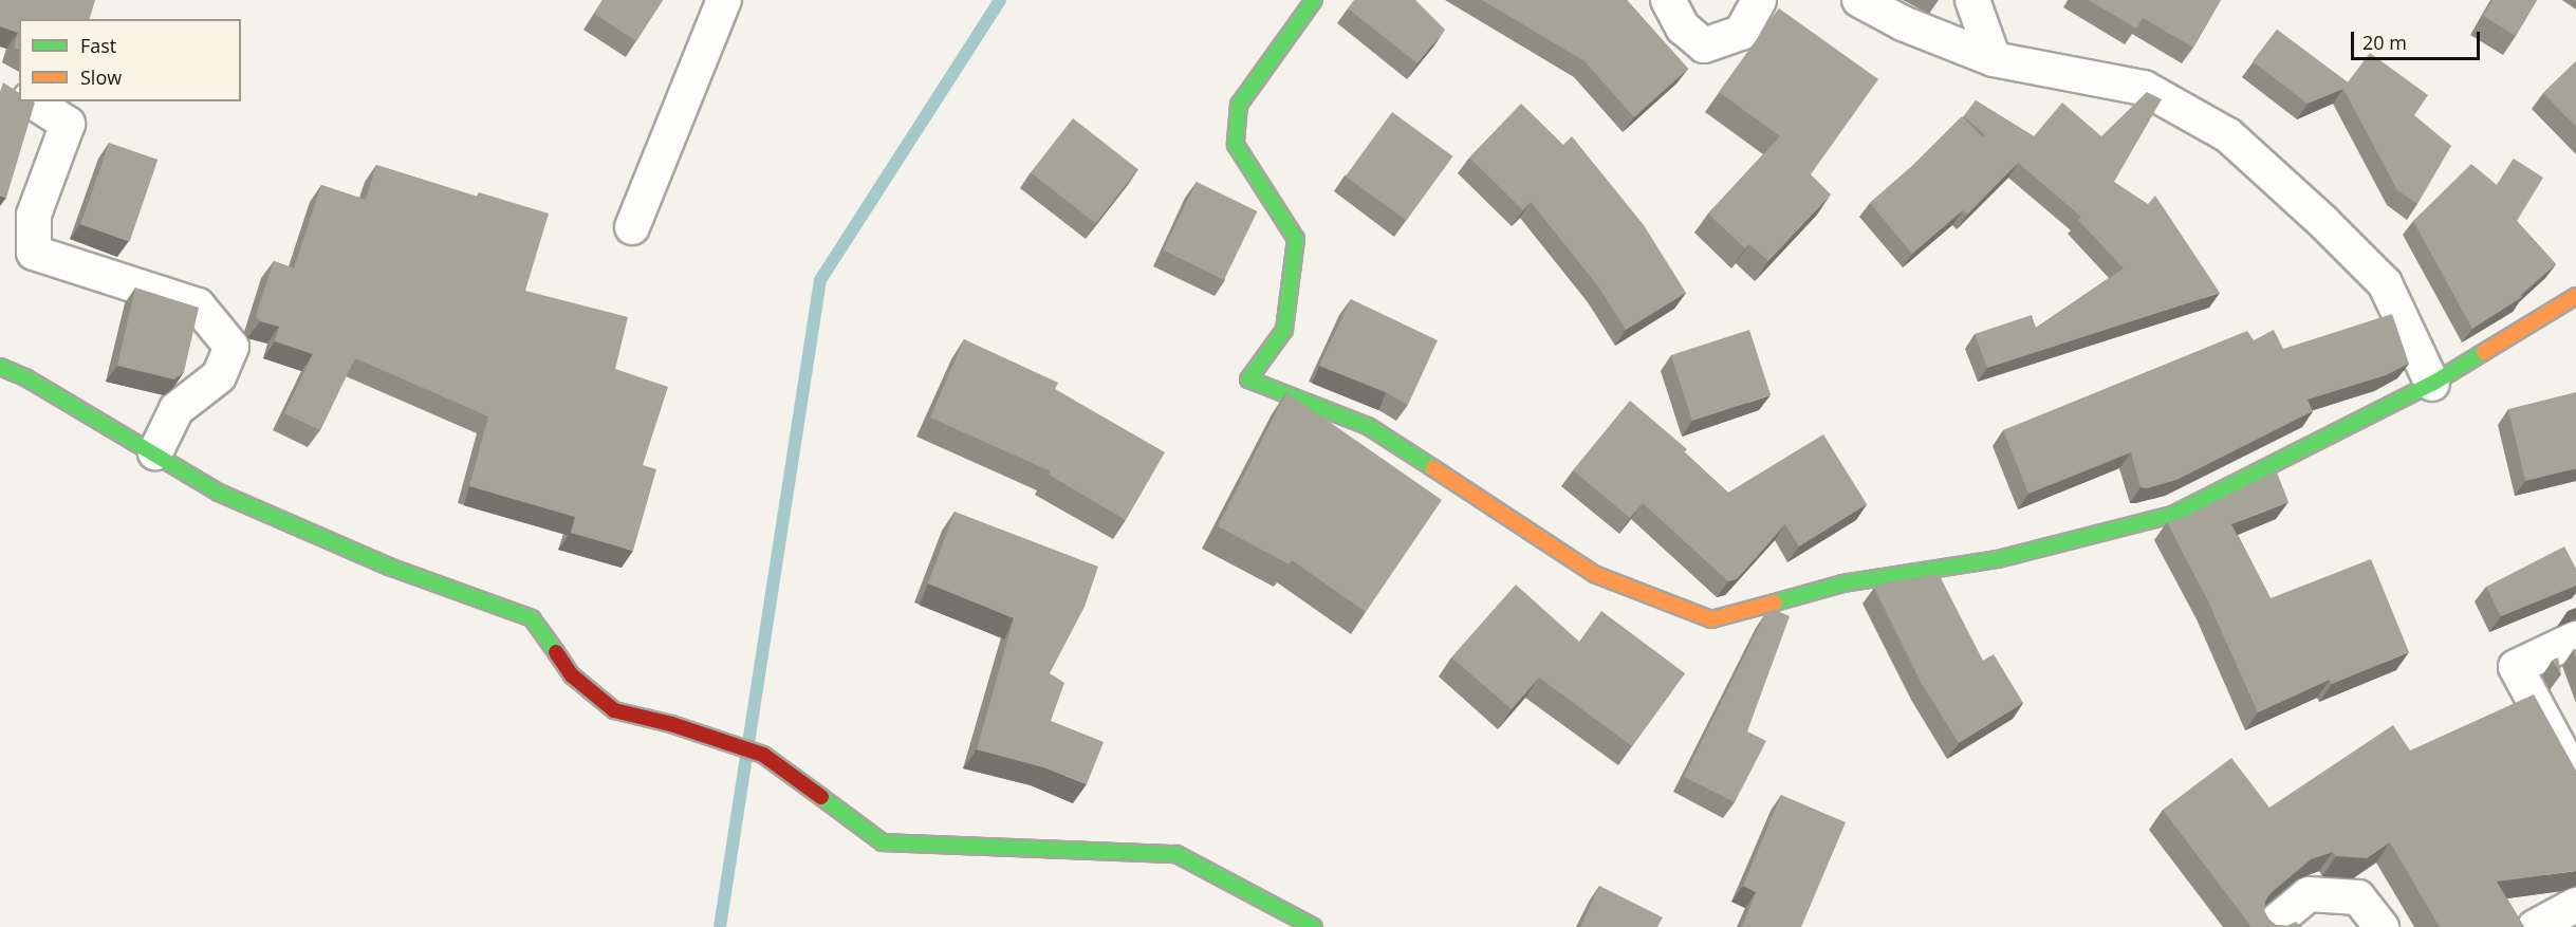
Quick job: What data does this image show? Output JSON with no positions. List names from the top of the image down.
{
  "legend": ["Fast", "Slow"],
  "scale_bar": "20 m"
}
